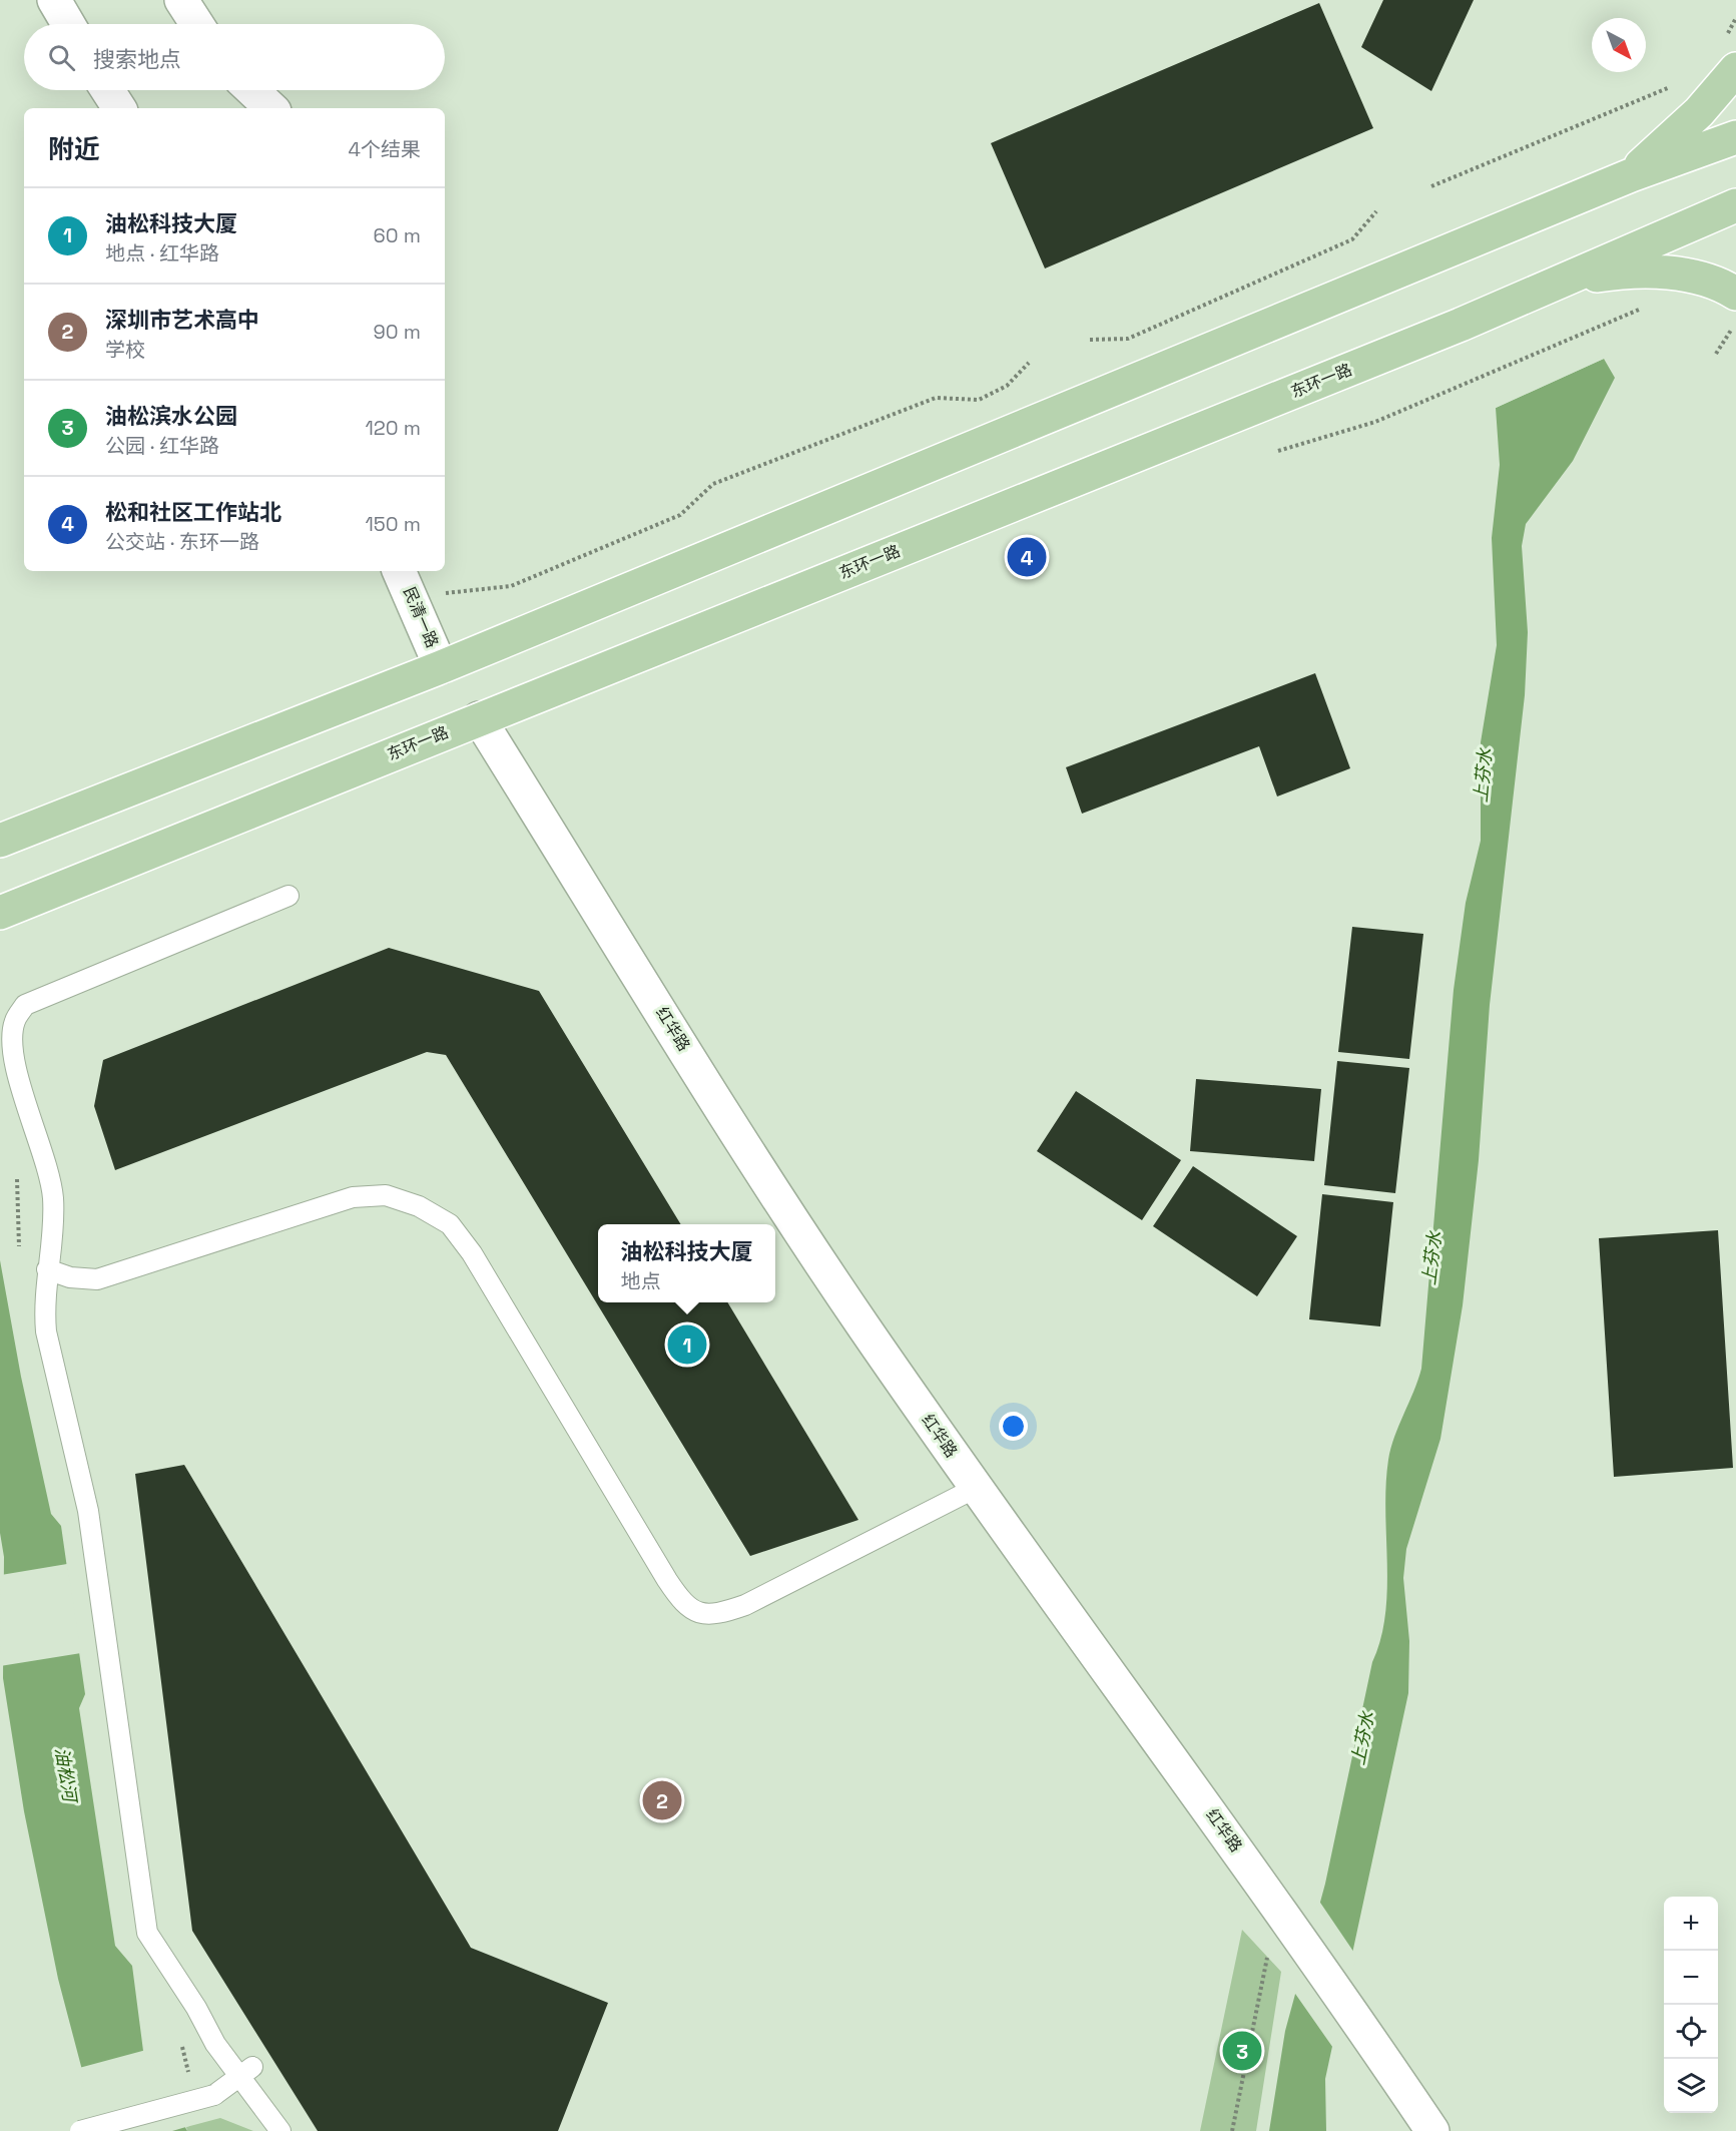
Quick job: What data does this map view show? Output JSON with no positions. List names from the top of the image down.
{
  "streets": {
    "main road": ["东环一路"],
    "street": ["民清一路", "红华路"]
  },
  "crossings": [
    ["东环一路", "红华路"]
  ],
  "water": ["上芬水", "油松河"],
  "north": "bottom right",
  "page": {
    "search": "搜索地点",
    "heading": ["附近", "4个结果"],
    "list": [
      {
        "mark": "1",
        "name": "油松科技大厦",
        "note": "地点 · 红华路",
        "value": "60 m"
      },
      {
        "mark": "2",
        "name": "深圳市艺术高中",
        "note": "学校",
        "value": "90 m"
      },
      {
        "mark": "3",
        "name": "油松滨水公园",
        "note": "公园 · 红华路",
        "value": "120 m"
      },
      {
        "mark": "4",
        "name": "松和社区工作站北",
        "note": "公交站 · 东环一路",
        "value": "150 m"
      }
    ],
    "pins": [
      "4",
      "1",
      "2",
      "3"
    ],
    "popup": ["油松科技大厦", "地点"],
    "map_buttons": ["+", "−"]
  }
}
